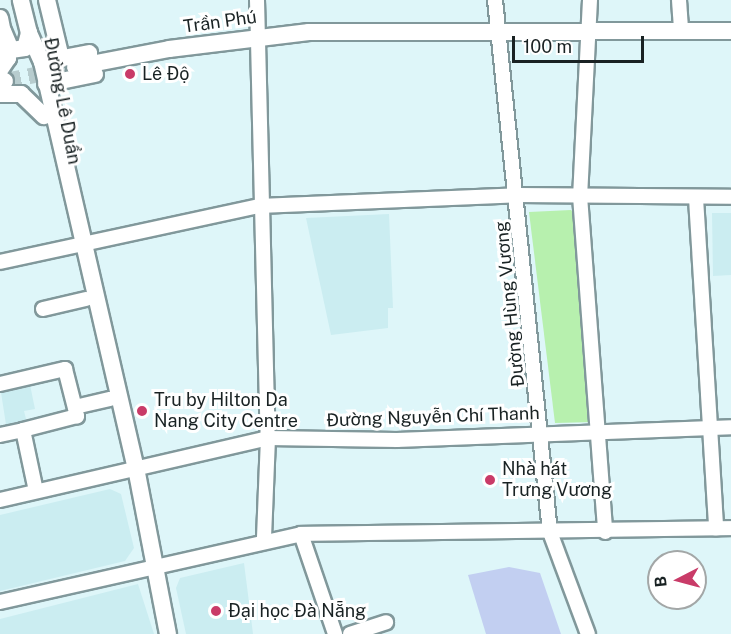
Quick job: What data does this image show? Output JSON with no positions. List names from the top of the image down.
{
  "streets": {
    "main road": ["Trần Phú", "Đường Lê Duẩn"],
    "street": ["Đường Hùng Vương", "Đường Nguyễn Chí Thanh"]
  },
  "crossings": [
    ["Trần Phú", "Đường Hùng Vương"],
    ["Đường Lê Duẩn", "Đường Nguyễn Chí Thanh"],
    ["Đường Hùng Vương", "Đường Nguyễn Chí Thanh"]
  ],
  "places": [
    "Lê Độ",
    "Tru by Hilton Da Nang City Centre",
    "Nhà hát Trưng Vương",
    "Đại học Đà Nẵng"
  ],
  "scale_bar": "100 m",
  "north": "left"
}
